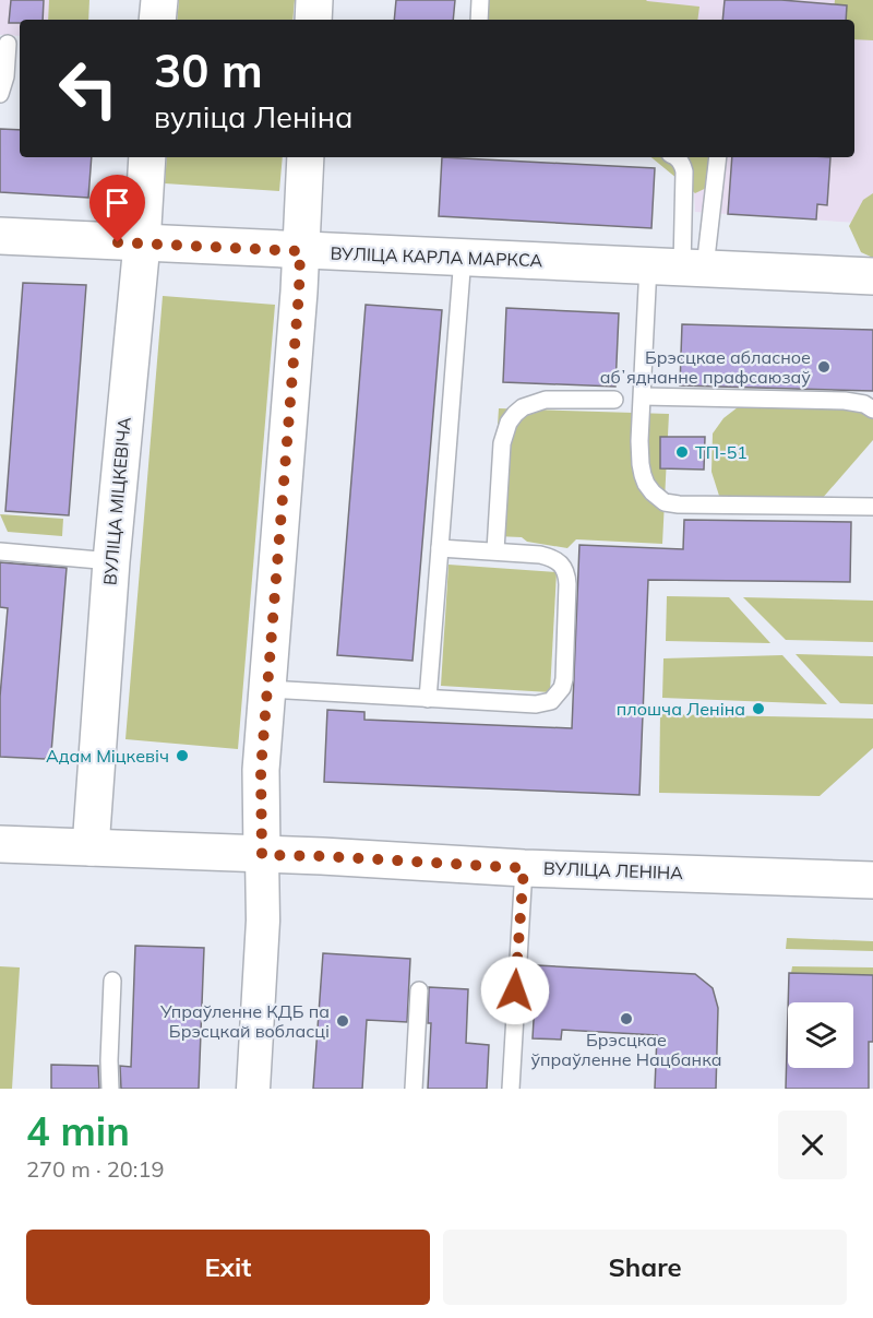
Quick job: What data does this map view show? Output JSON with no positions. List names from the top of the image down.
{
  "streets": {
    "main road": ["ВУЛІЦА КАРЛА МАРКСА", "ВУЛІЦА МІЦКЕВІЧА", "ВУЛІЦА ЛЕНІНА"]
  },
  "crossings": [
    ["ВУЛІЦА КАРЛА МАРКСА", "ВУЛІЦА МІЦКЕВІЧА"],
    ["ВУЛІЦА МІЦКЕВІЧА", "ВУЛІЦА ЛЕНІНА"]
  ],
  "places": [
    "Брэсцкае абласное абʼяднанне прафсаюзаў",
    "ТП-51",
    "плошча Леніна",
    "Адам Міцкевіч",
    "Брэсцкае ўпраўленне Нацбанка",
    "Упраўленне КДБ па Брэсцкай вобласці"
  ],
  "page": {
    "turn": ["30 m", "вуліца Леніна"],
    "heading": ["4 min", "270 m · 20:19"],
    "buttons": ["Exit", "Share"]
  }
}
